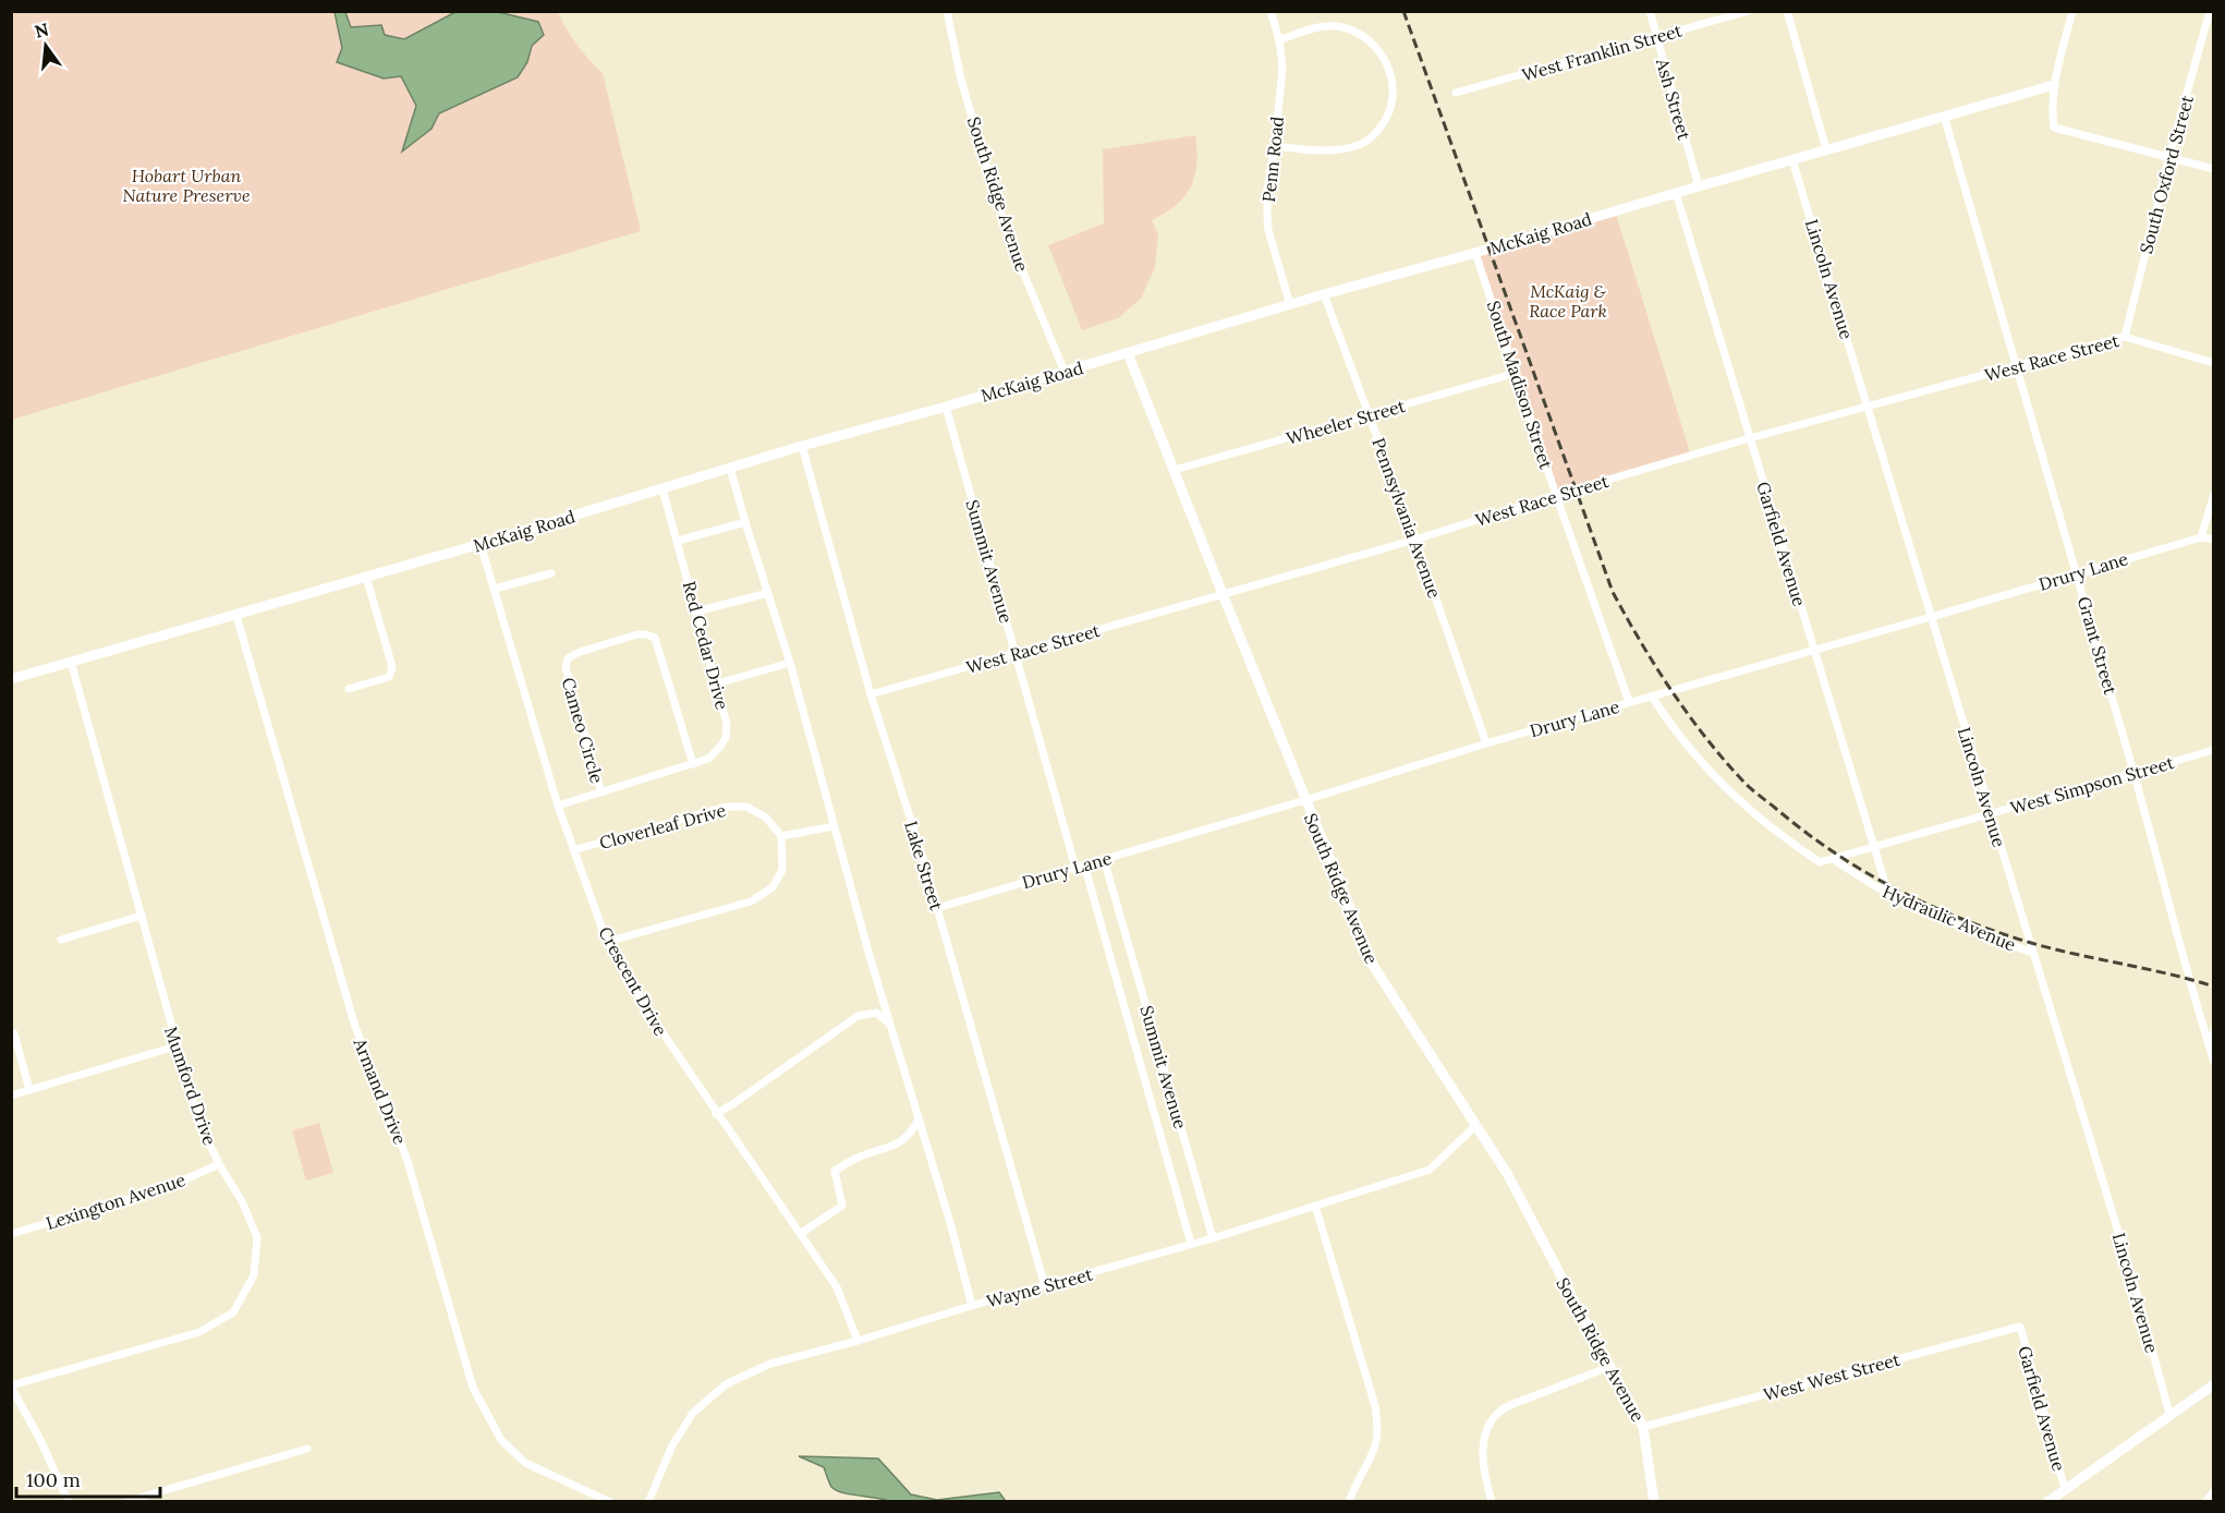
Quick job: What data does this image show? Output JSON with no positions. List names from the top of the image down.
{
  "streets": {
    "street": [
      "West Franklin Street",
      "Ash Street",
      "Penn Road",
      "South Oxford Street",
      "South Ridge Avenue",
      "McKaig Road",
      "Lincoln Avenue",
      "West Race Street",
      "South Madison Street",
      "Wheeler Street",
      "Pennsylvania Avenue",
      "Garfield Avenue",
      "Summit Avenue",
      "Drury Lane",
      "Red Cedar Drive",
      "Grant Street",
      "Cameo Circle",
      "West Simpson Street",
      "Cloverleaf Drive",
      "Lake Street",
      "Hydraulic Avenue",
      "Crescent Drive",
      "Mumford Drive",
      "Armand Drive",
      "Lexington Avenue",
      "Wayne Street",
      "West West Street"
    ]
  },
  "crossings": [
    ["West Franklin Street", "Ash Street"],
    ["Ash Street", "McKaig Road"],
    ["Penn Road", "McKaig Road"],
    ["South Oxford Street", "West Race Street"],
    ["South Ridge Avenue", "McKaig Road"],
    ["South Ridge Avenue", "West Race Street"],
    ["South Ridge Avenue", "Wheeler Street"],
    ["South Ridge Avenue", "Drury Lane"],
    ["South Ridge Avenue", "Wayne Street"],
    ["South Ridge Avenue", "West West Street"],
    ["McKaig Road", "Lincoln Avenue"],
    ["McKaig Road", "South Madison Street"],
    ["McKaig Road", "Pennsylvania Avenue"],
    ["McKaig Road", "Garfield Avenue"],
    ["McKaig Road", "Summit Avenue"],
    ["McKaig Road", "Red Cedar Drive"],
    ["McKaig Road", "Grant Street"],
    ["McKaig Road", "Lake Street"],
    ["McKaig Road", "Crescent Drive"],
    ["McKaig Road", "Mumford Drive"],
    ["McKaig Road", "Armand Drive"],
    ["Lincoln Avenue", "West Race Street"],
    ["Lincoln Avenue", "Drury Lane"],
    ["Lincoln Avenue", "West Simpson Street"],
    ["Lincoln Avenue", "Hydraulic Avenue"],
    ["West Race Street", "South Madison Street"],
    ["West Race Street", "Pennsylvania Avenue"],
    ["West Race Street", "Garfield Avenue"],
    ["West Race Street", "Summit Avenue"],
    ["West Race Street", "Grant Street"],
    ["West Race Street", "Lake Street"],
    ["South Madison Street", "Wheeler Street"],
    ["South Madison Street", "Drury Lane"],
    ["Wheeler Street", "Pennsylvania Avenue"],
    ["Pennsylvania Avenue", "Drury Lane"],
    ["Garfield Avenue", "Drury Lane"],
    ["Garfield Avenue", "West Simpson Street"],
    ["Garfield Avenue", "Hydraulic Avenue"],
    ["Garfield Avenue", "West West Street"],
    ["Summit Avenue", "Drury Lane"],
    ["Summit Avenue", "Wayne Street"],
    ["Drury Lane", "Grant Street"],
    ["Drury Lane", "West Simpson Street"],
    ["Drury Lane", "Lake Street"],
    ["Red Cedar Drive", "Cameo Circle"],
    ["Red Cedar Drive", "Crescent Drive"],
    ["Grant Street", "West Simpson Street"],
    ["West Simpson Street", "Hydraulic Avenue"],
    ["Cloverleaf Drive", "Crescent Drive"],
    ["Lake Street", "Wayne Street"],
    ["Crescent Drive", "Wayne Street"],
    ["Mumford Drive", "Lexington Avenue"]
  ],
  "parks": ["Hobart Urban Nature Preserve", "McKaig & Race Park"],
  "scale_bar": "100 m",
  "north": "top"
}
